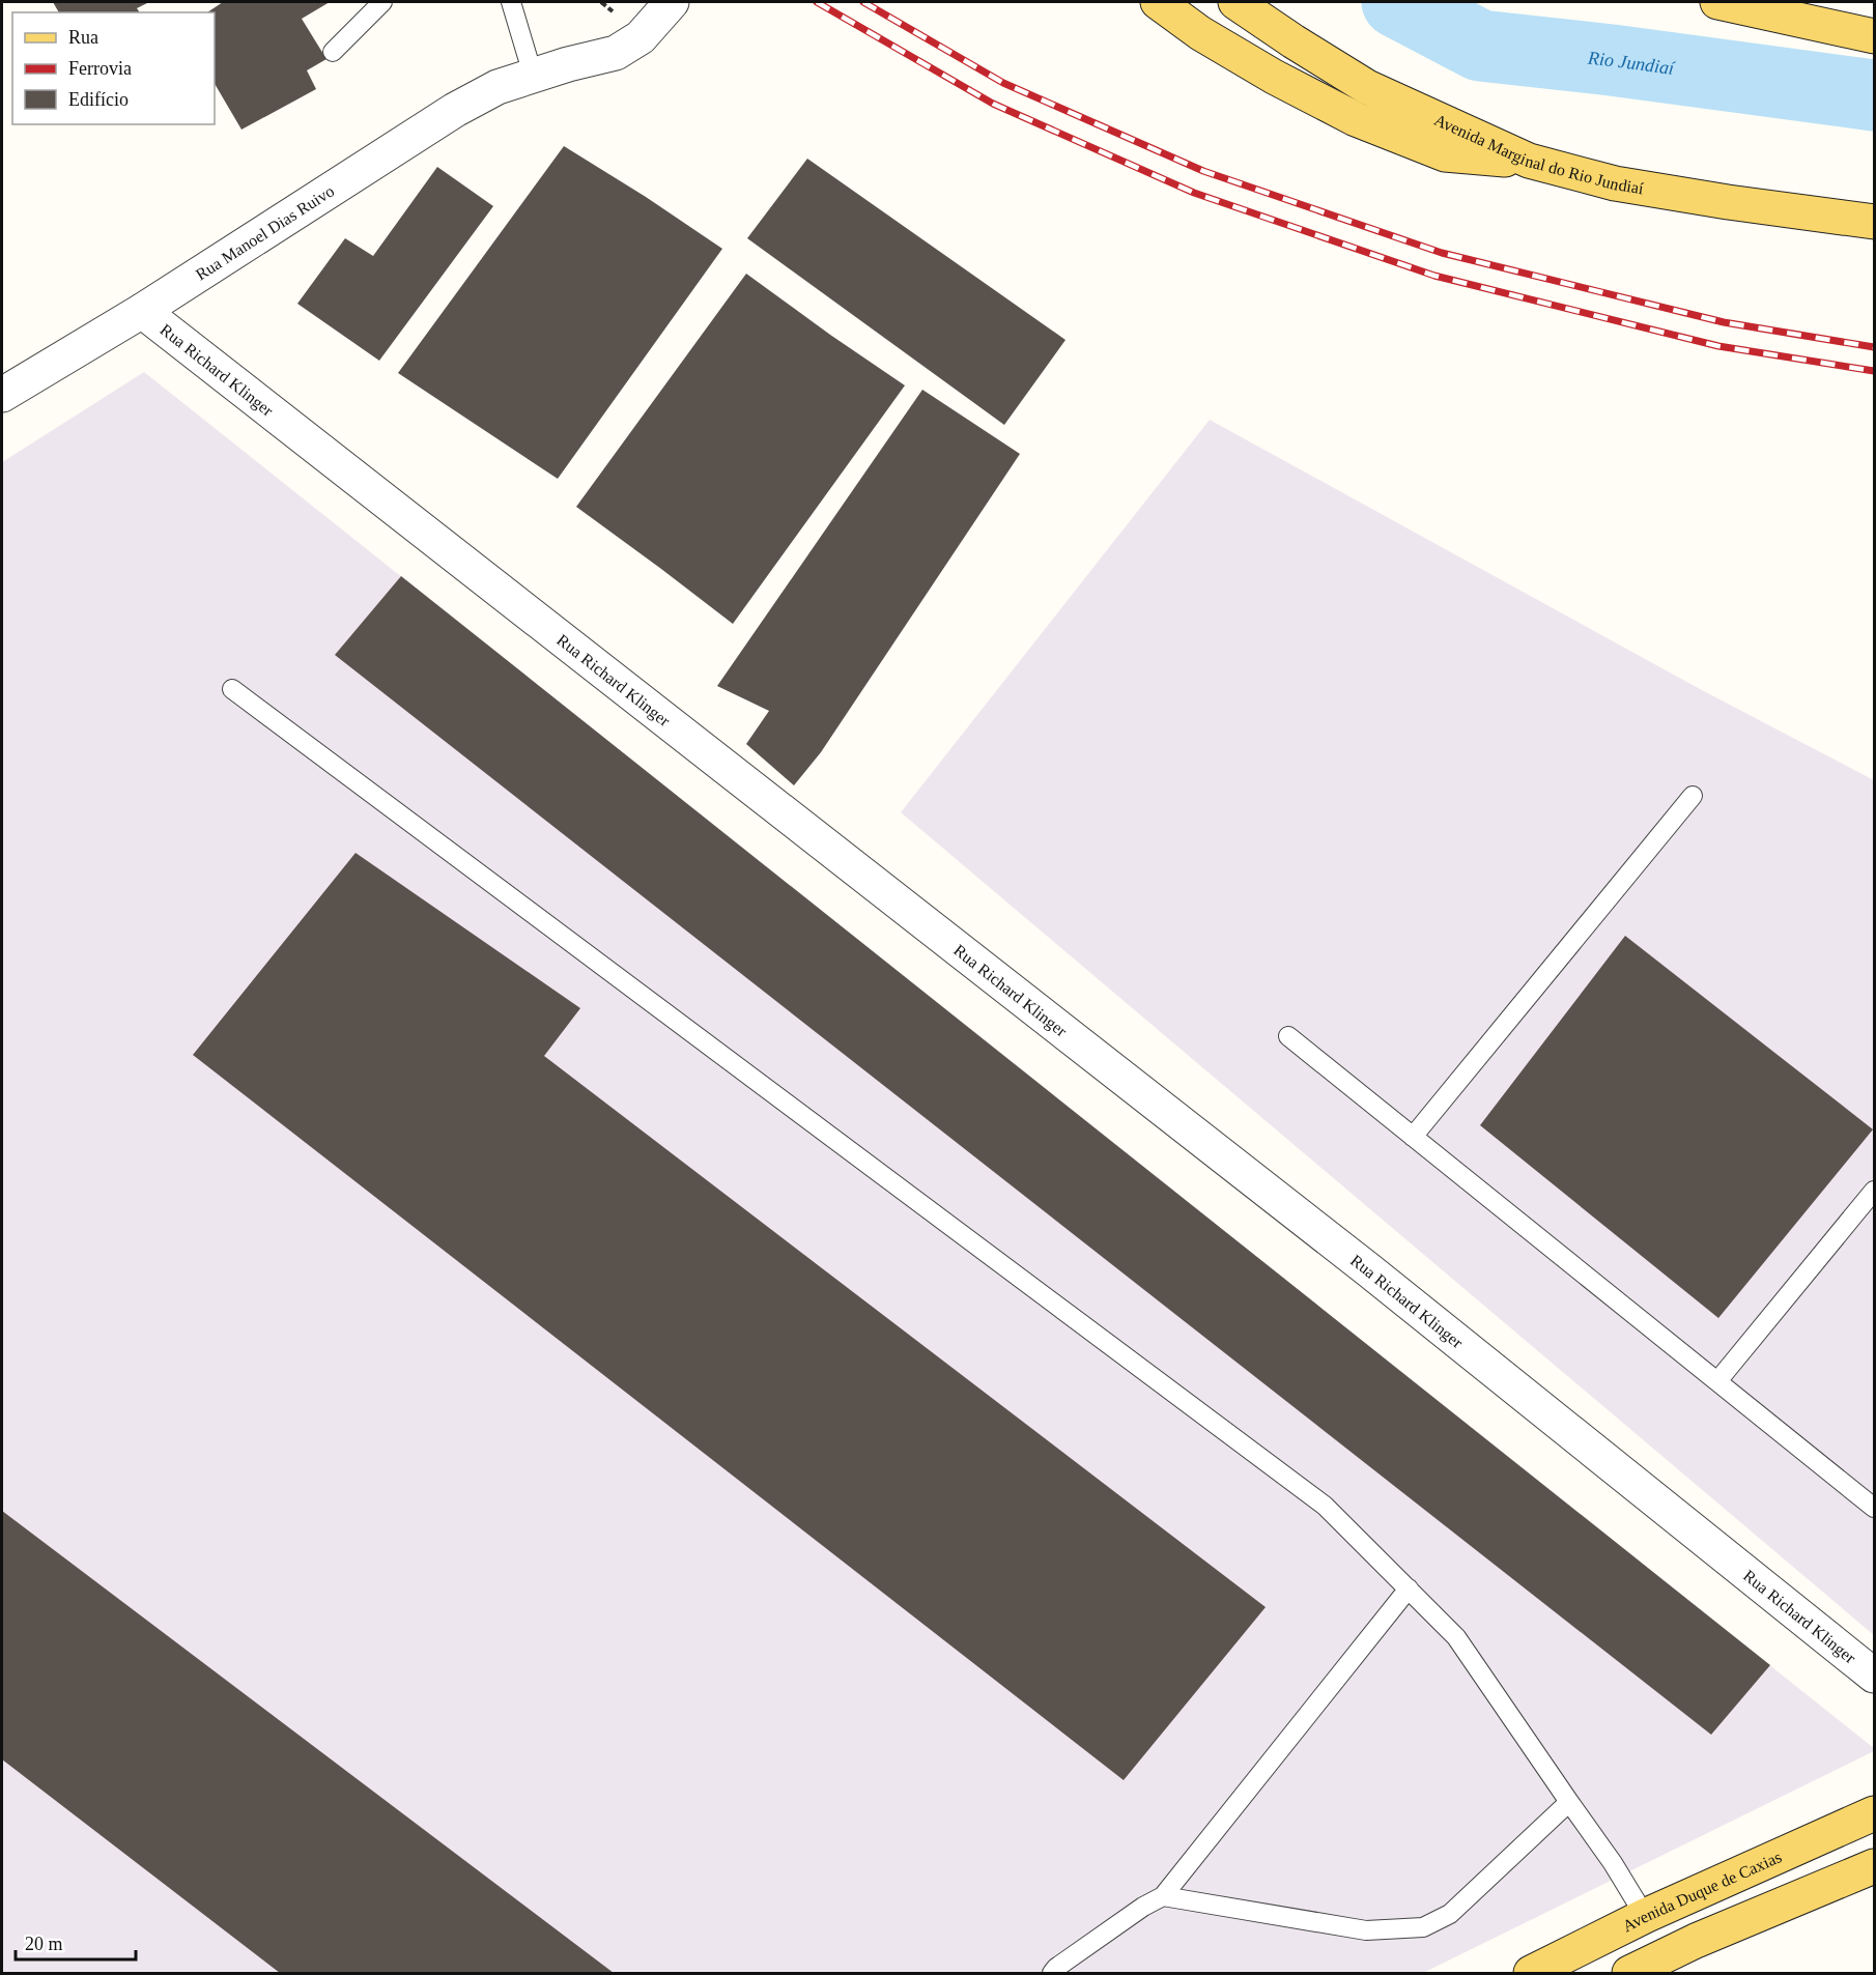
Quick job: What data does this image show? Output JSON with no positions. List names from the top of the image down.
{
  "streets": {
    "main road": ["Avenida Marginal do Rio Jundiaí", "Avenida Duque de Caxias"],
    "street": ["Rua Manoel Dias Ruivo", "Rua Richard Klinger"]
  },
  "crossings": [
    ["Rua Manoel Dias Ruivo", "Rua Richard Klinger"]
  ],
  "water": ["Rio Jundiaí"],
  "legend": ["Rua", "Ferrovia", "Edifício"],
  "scale_bar": "20 m"
}
